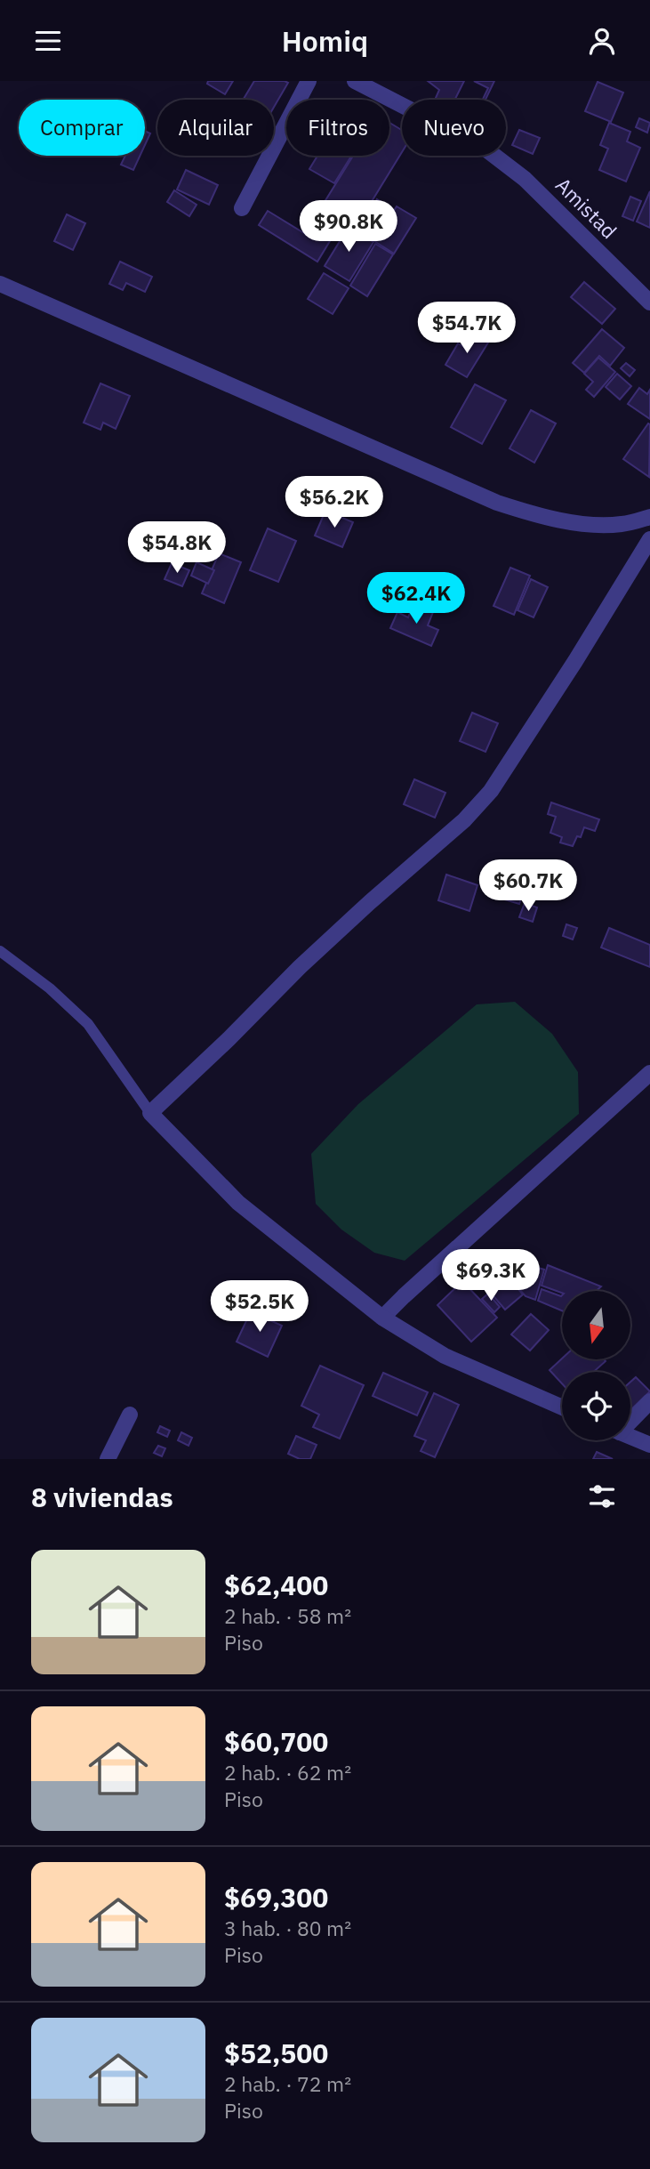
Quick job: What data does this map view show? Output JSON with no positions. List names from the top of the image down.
{
  "streets": {
    "street": ["Amistad"]
  },
  "north": "bottom",
  "page": {
    "header": "Homiq",
    "chip": [
      "Comprar",
      "Alquilar",
      "Filtros",
      "Nuevo"
    ],
    "price": [
      "$90.8K",
      "$54.7K",
      "$56.2K",
      "$54.8K",
      "$62.4K",
      "$60.7K",
      "$69.3K",
      "$52.5K"
    ],
    "heading": "8 viviendas",
    "list": [
      {
        "name": "$62,400",
        "note": "2 hab. · 58 m² · Piso"
      },
      {
        "name": "$60,700",
        "note": "2 hab. · 62 m² · Piso"
      },
      {
        "name": "$69,300",
        "note": "3 hab. · 80 m² · Piso"
      },
      {
        "name": "$52,500",
        "note": "2 hab. · 72 m² · Piso"
      }
    ]
  }
}
